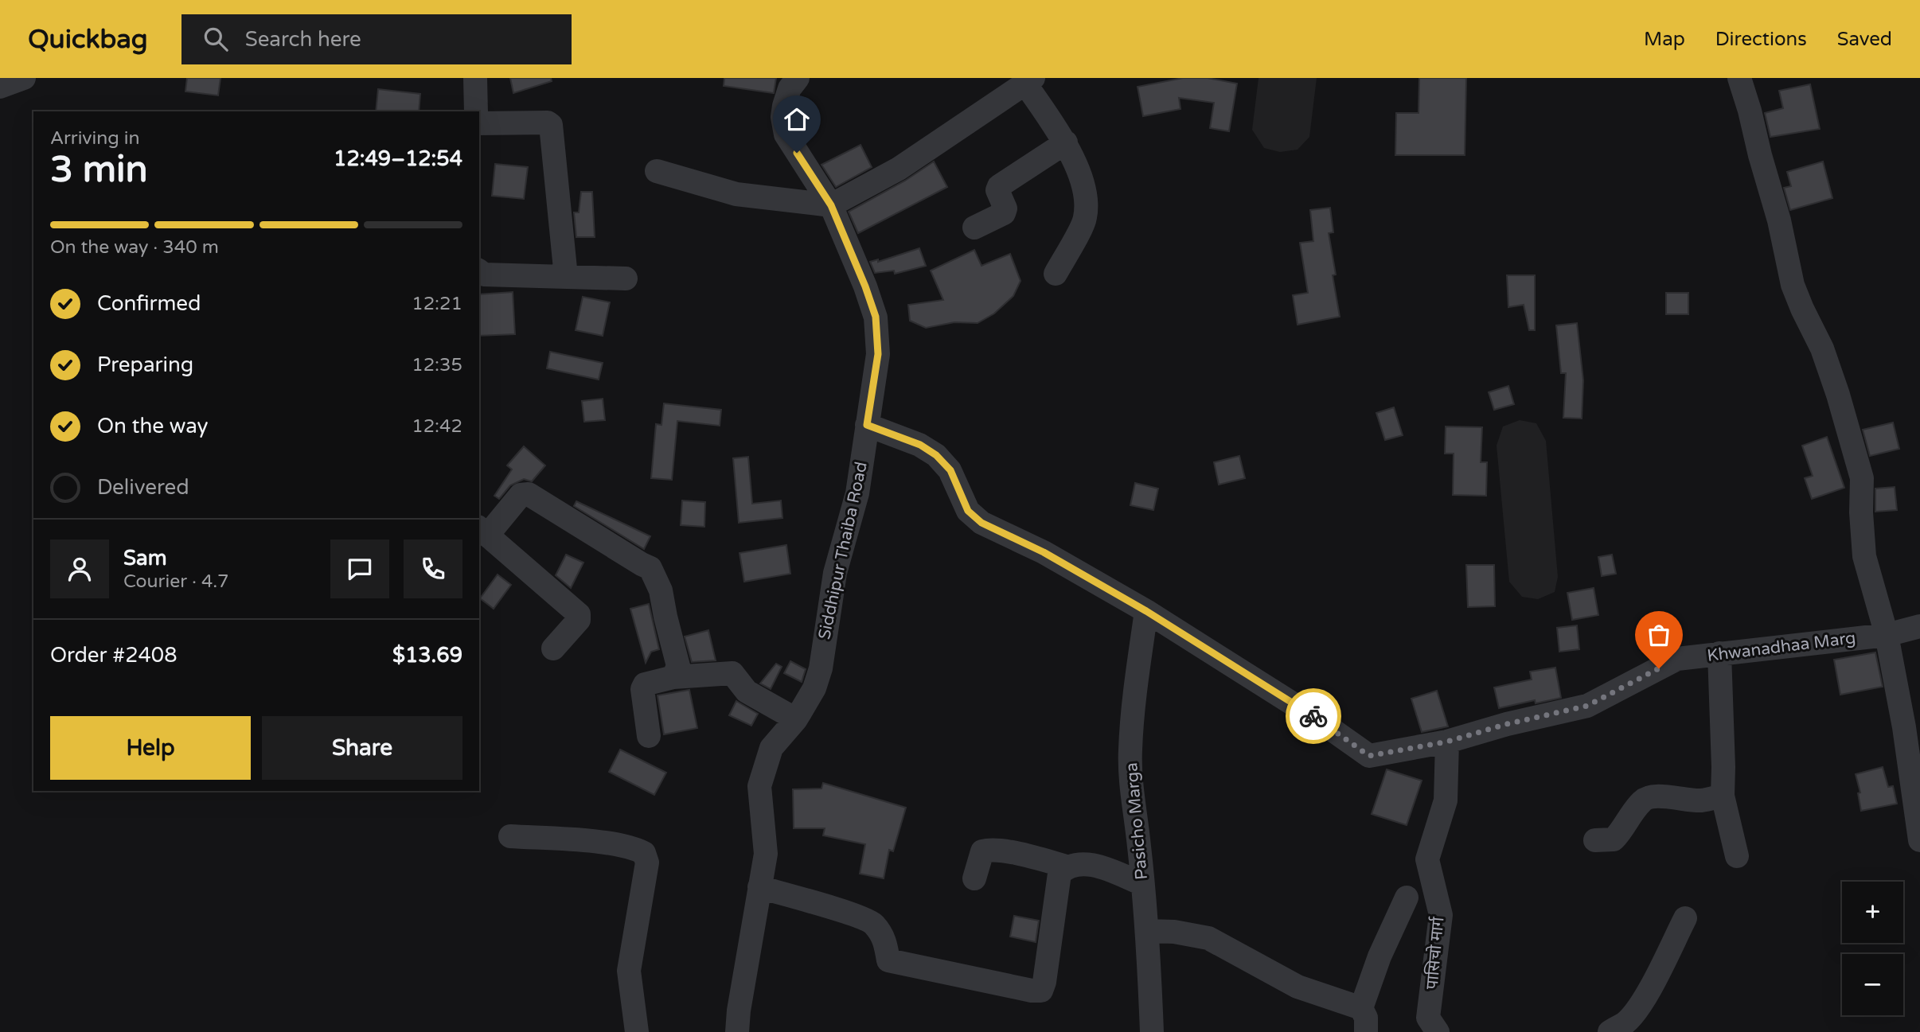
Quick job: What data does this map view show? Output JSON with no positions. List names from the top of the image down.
{
  "streets": {
    "street": [
      "Siddhipur Thaiba Road",
      "Khwanadhaa Marg",
      "Pasicho Marga",
      "पासिचो मार्ग"
    ]
  },
  "crossings": [
    ["Siddhipur Thaiba Road", "Khwanadhaa Marg"],
    ["Khwanadhaa Marg", "Pasicho Marga"],
    ["Khwanadhaa Marg", "पासिचो मार्ग"]
  ],
  "page": {
    "header": "Quickbag",
    "search": "Search here",
    "nav": ["Map", "Directions", "Saved"],
    "heading": ["3 min", "Arriving in", "12:49–12:54"],
    "panel": [
      "Sam",
      "Courier · 4.7",
      "Order #2408",
      "$13.69"
    ],
    "bar": "On the way · 340 m",
    "list": [
      ["Confirmed", "12:21"],
      ["Preparing", "12:35"],
      ["On the way", "12:42"],
      "Delivered"
    ],
    "buttons": ["Help", "Share"],
    "map_buttons": ["+", "−"]
  }
}
